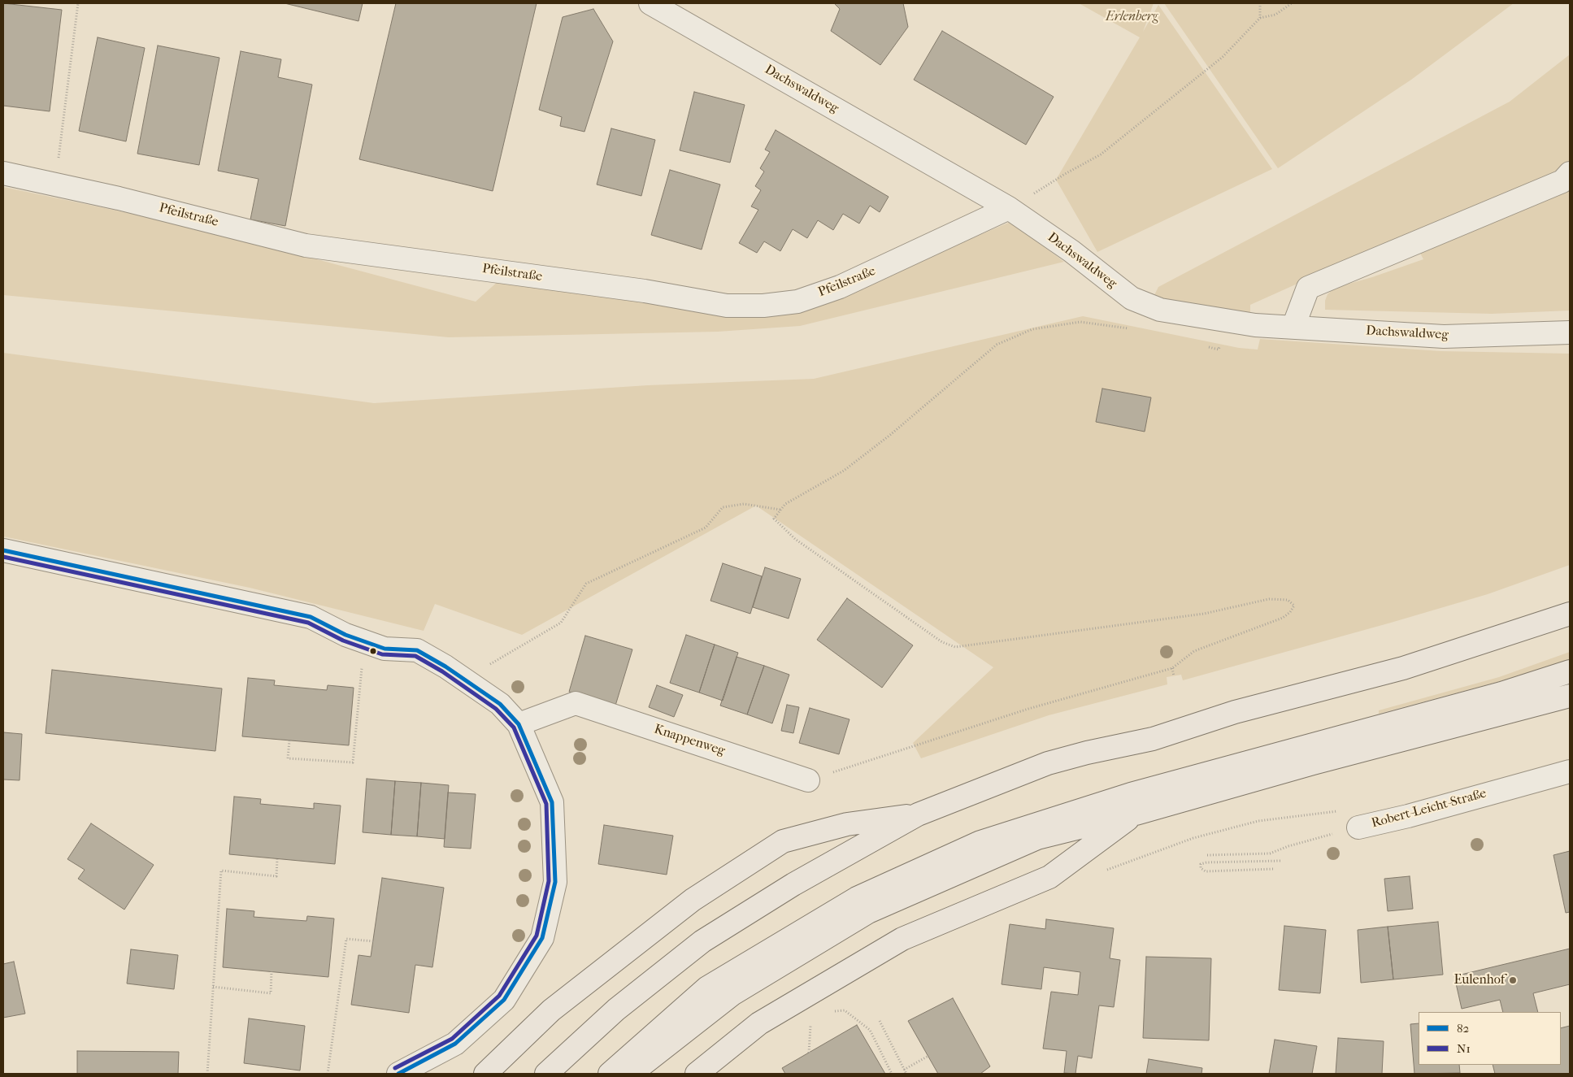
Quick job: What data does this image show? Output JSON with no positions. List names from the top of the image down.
{
  "streets": {
    "street": [
      "Dachswaldweg",
      "Pfeilstraße",
      "Knappenweg",
      "Robert-Leicht-Straße"
    ]
  },
  "crossings": [
    ["Dachswaldweg", "Pfeilstraße"]
  ],
  "parks": ["Erlenberg"],
  "places": ["Eulenhof"],
  "lines": ["transit line 82", "transit line N1"],
  "legend": ["82", "N1"]
}
